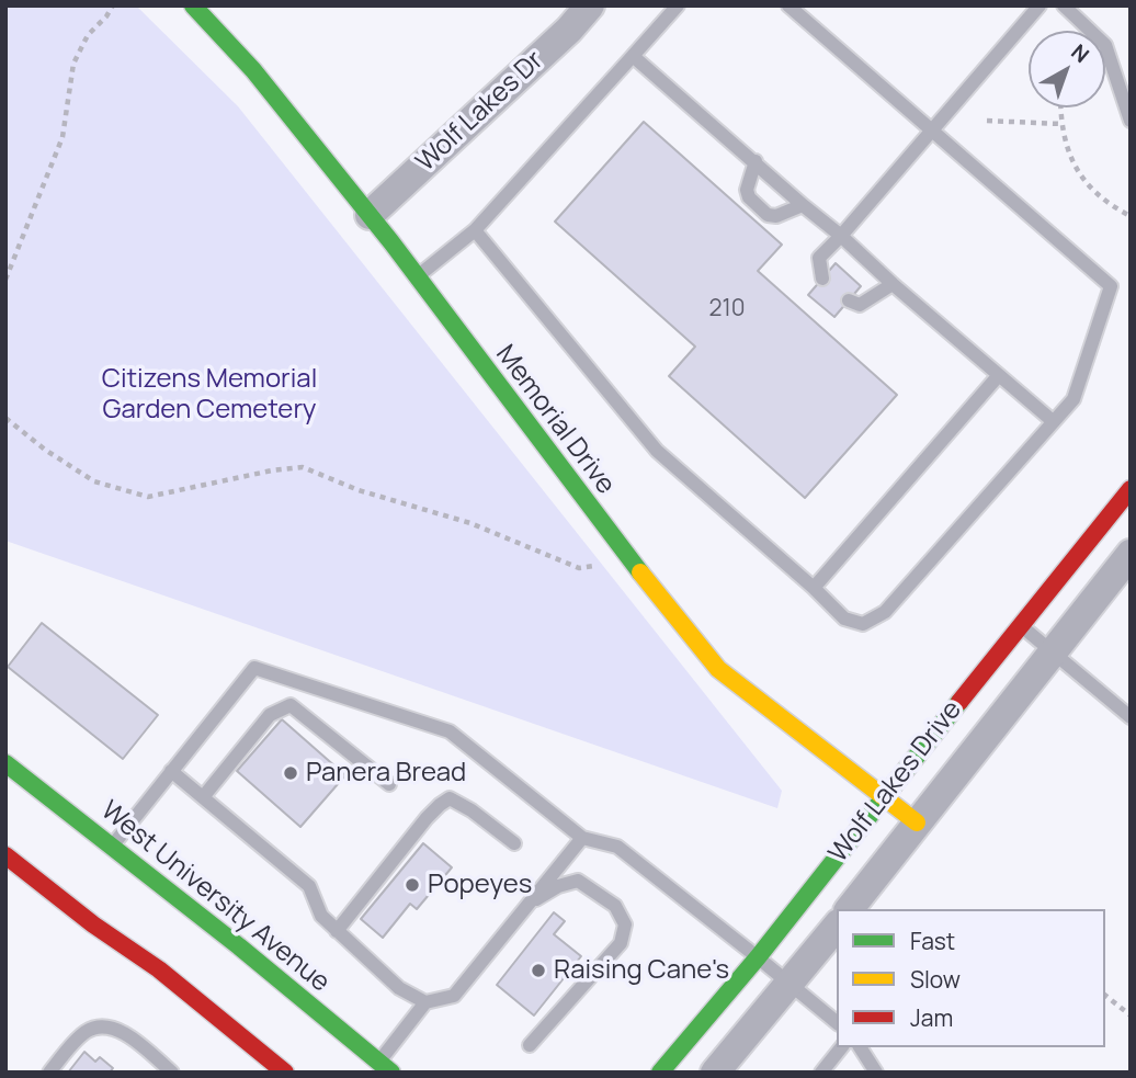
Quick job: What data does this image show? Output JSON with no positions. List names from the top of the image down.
{
  "streets": {
    "street": [
      "Wolf Lakes Dr",
      "Memorial Drive",
      "Wolf Lakes Drive",
      "West University Avenue"
    ]
  },
  "crossings": [
    ["Wolf Lakes Dr", "Memorial Drive"],
    ["Memorial Drive", "Wolf Lakes Drive"]
  ],
  "parks": ["Citizens Memorial Garden Cemetery"],
  "places": ["Panera Bread", "Popeyes", "Raising Cane's"],
  "house_numbers": ["210"],
  "legend": ["Fast", "Slow", "Jam"],
  "north": "top right"
}
